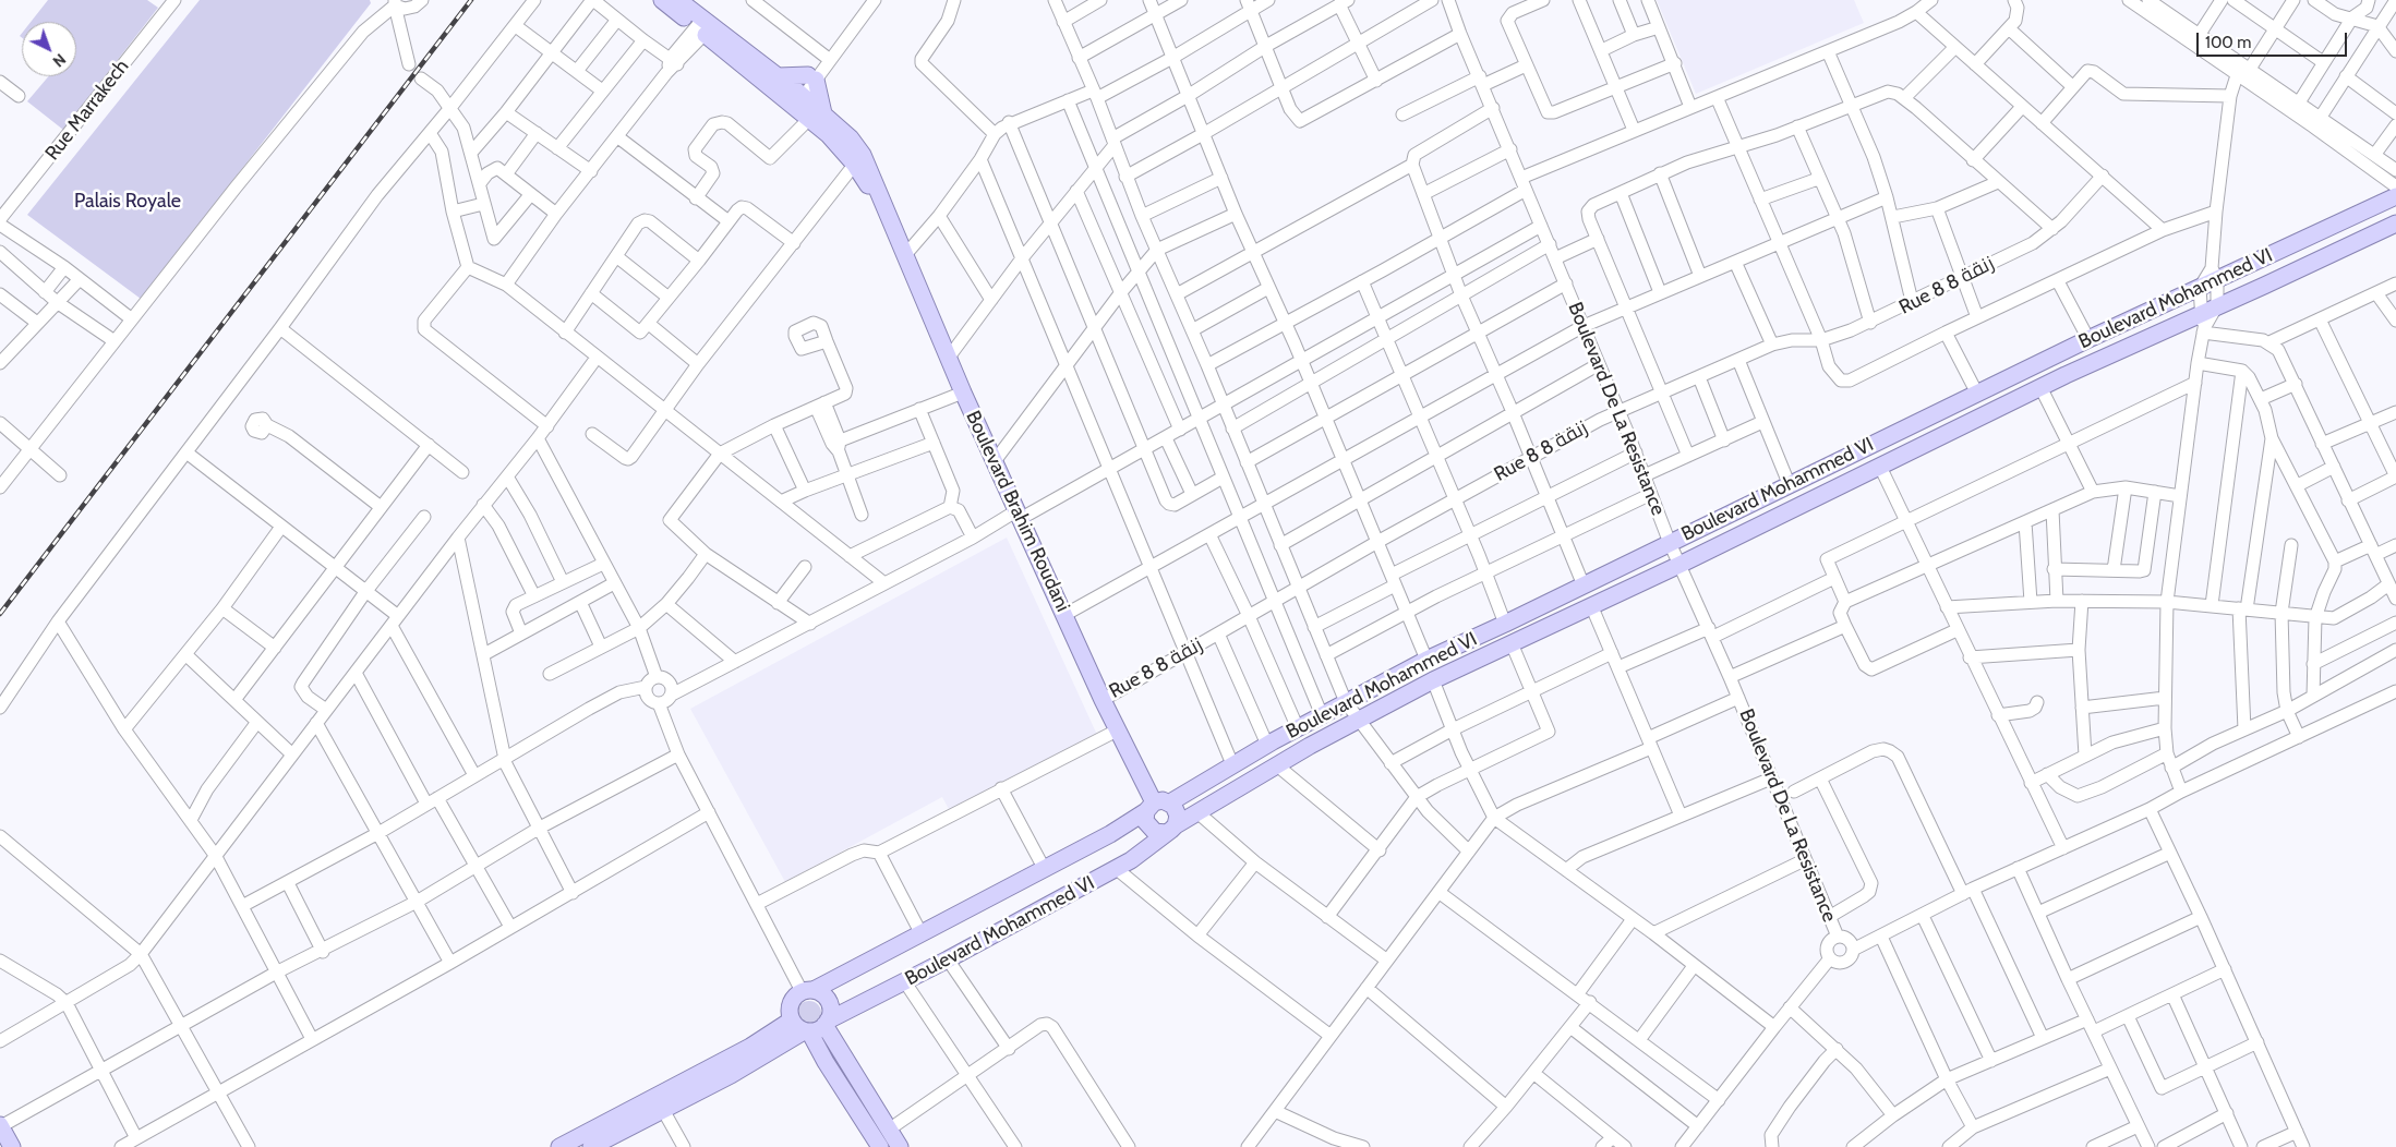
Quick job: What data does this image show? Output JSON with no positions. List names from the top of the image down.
{
  "streets": {
    "main road": ["Boulevard Mohammed VI", "Boulevard Brahim Roudani"],
    "street": ["Rue Marrakech", "Rue 8 8 زنقة", "Boulevard De La Resistance"]
  },
  "crossings": [
    ["Rue 8 8 زنقة", "Boulevard De La Resistance"],
    ["Rue 8 8 زنقة", "Boulevard Brahim Roudani"],
    ["Boulevard Mohammed VI", "Boulevard De La Resistance"],
    ["Boulevard Mohammed VI", "Boulevard Brahim Roudani"]
  ],
  "parks": ["Palais Royale"],
  "scale_bar": "100 m",
  "north": "bottom right"
}
